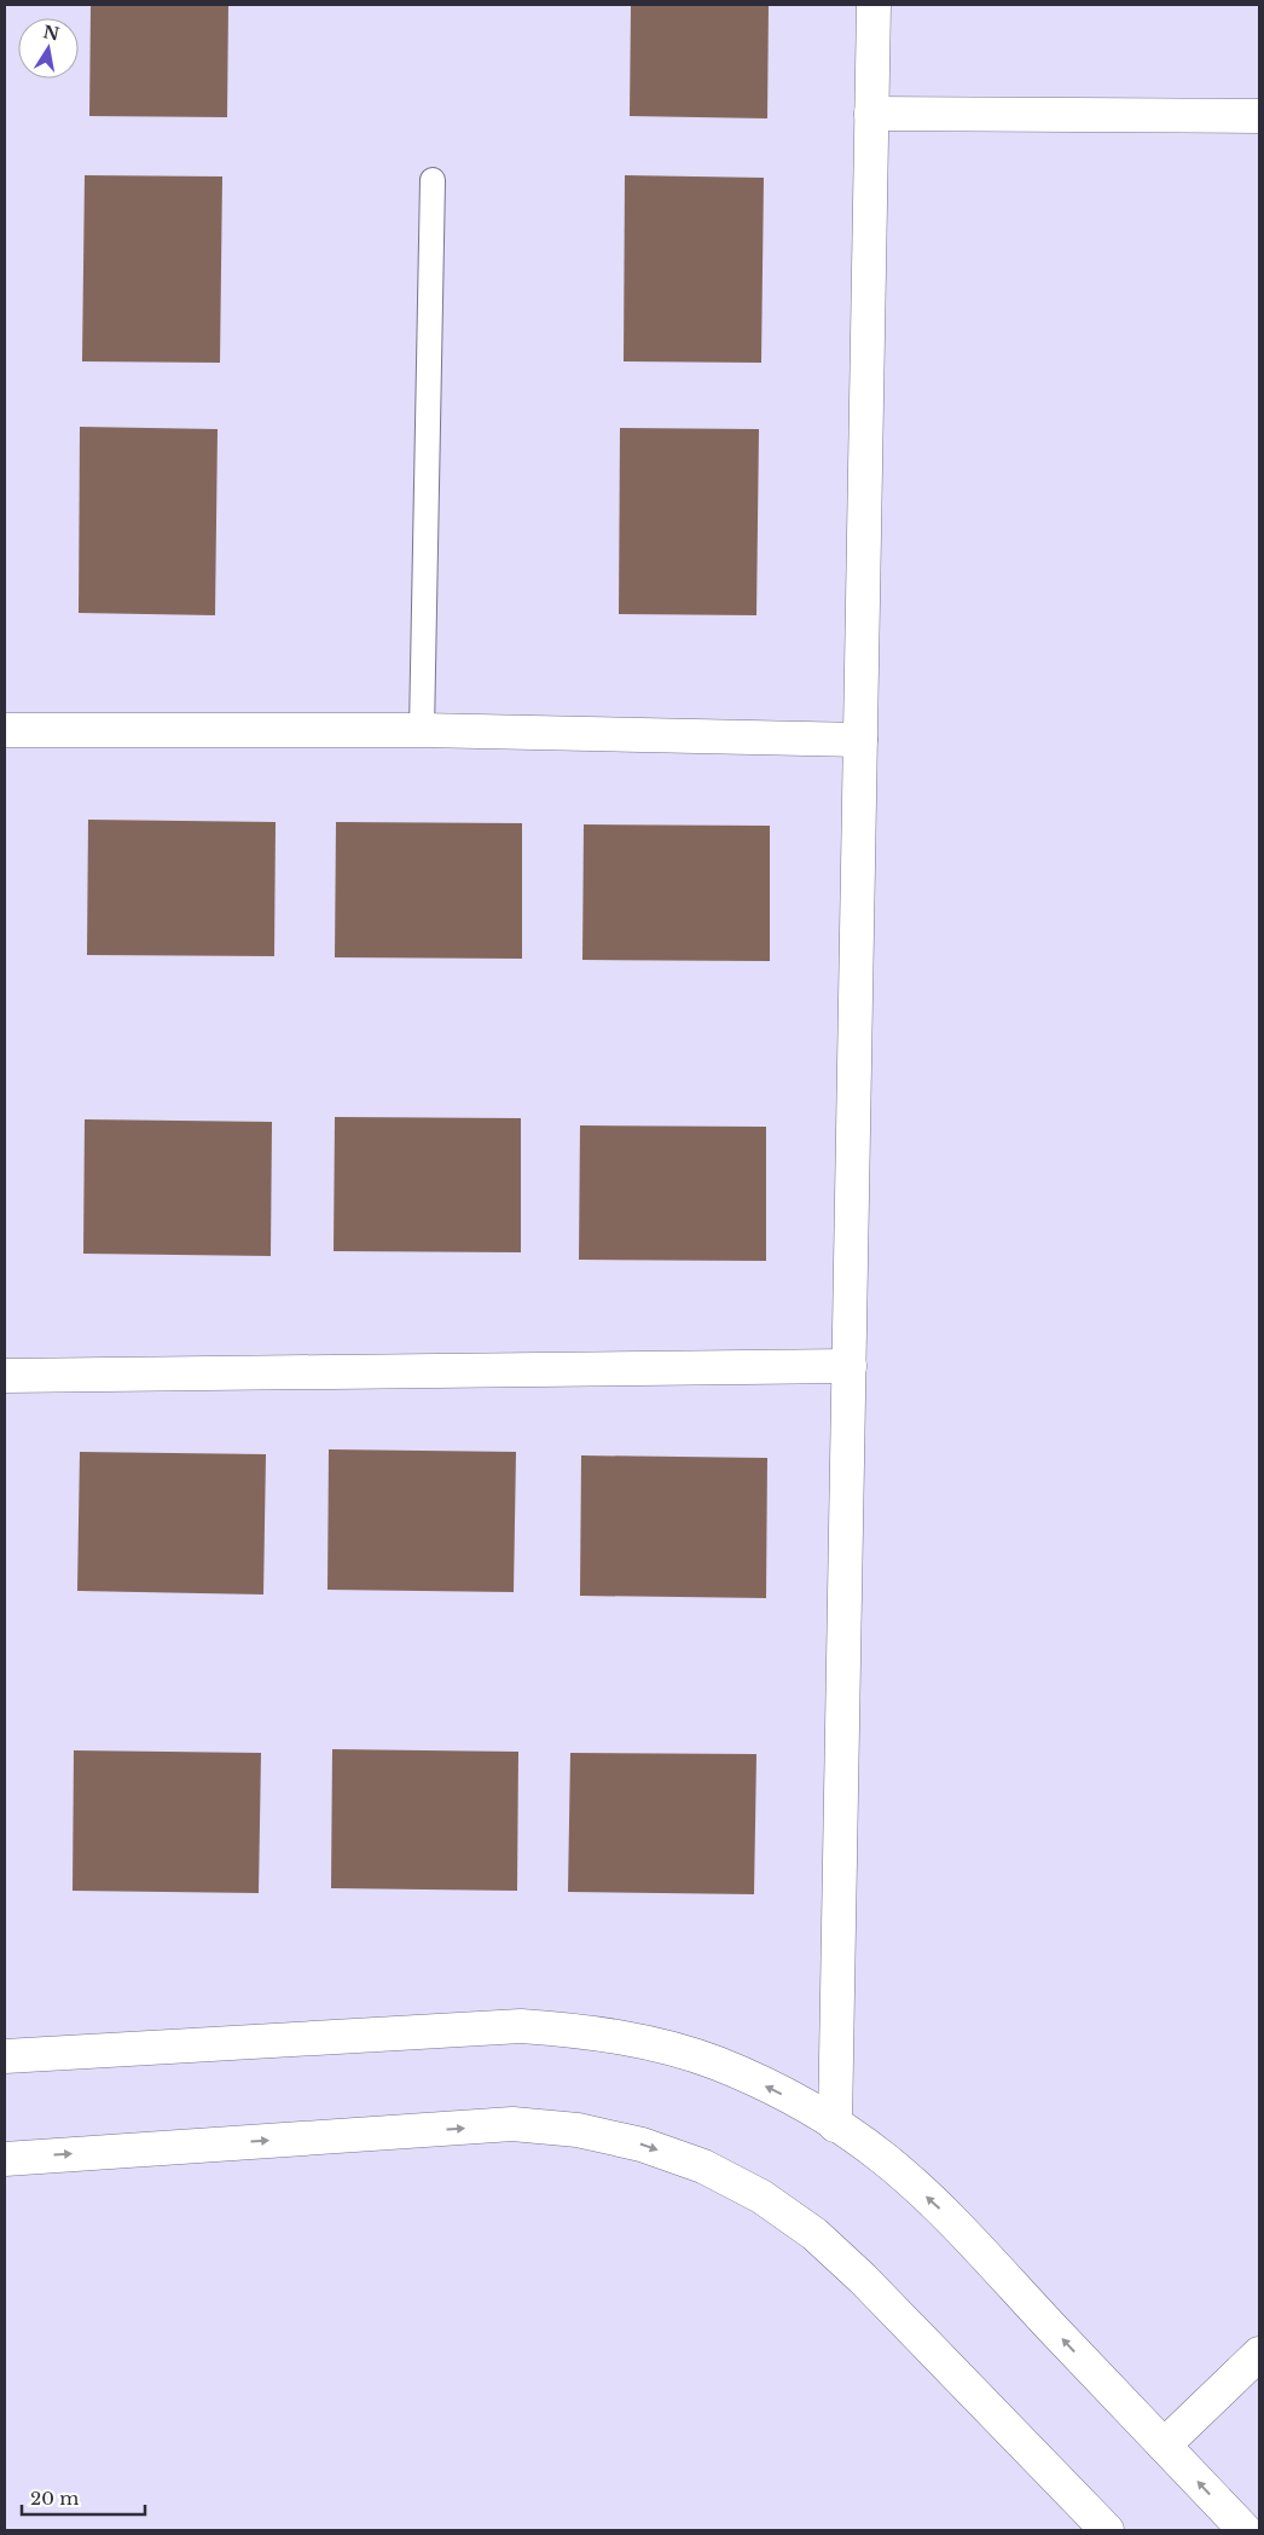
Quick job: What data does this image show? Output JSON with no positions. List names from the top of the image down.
{
  "scale_bar": "20 m",
  "north": "top"
}
